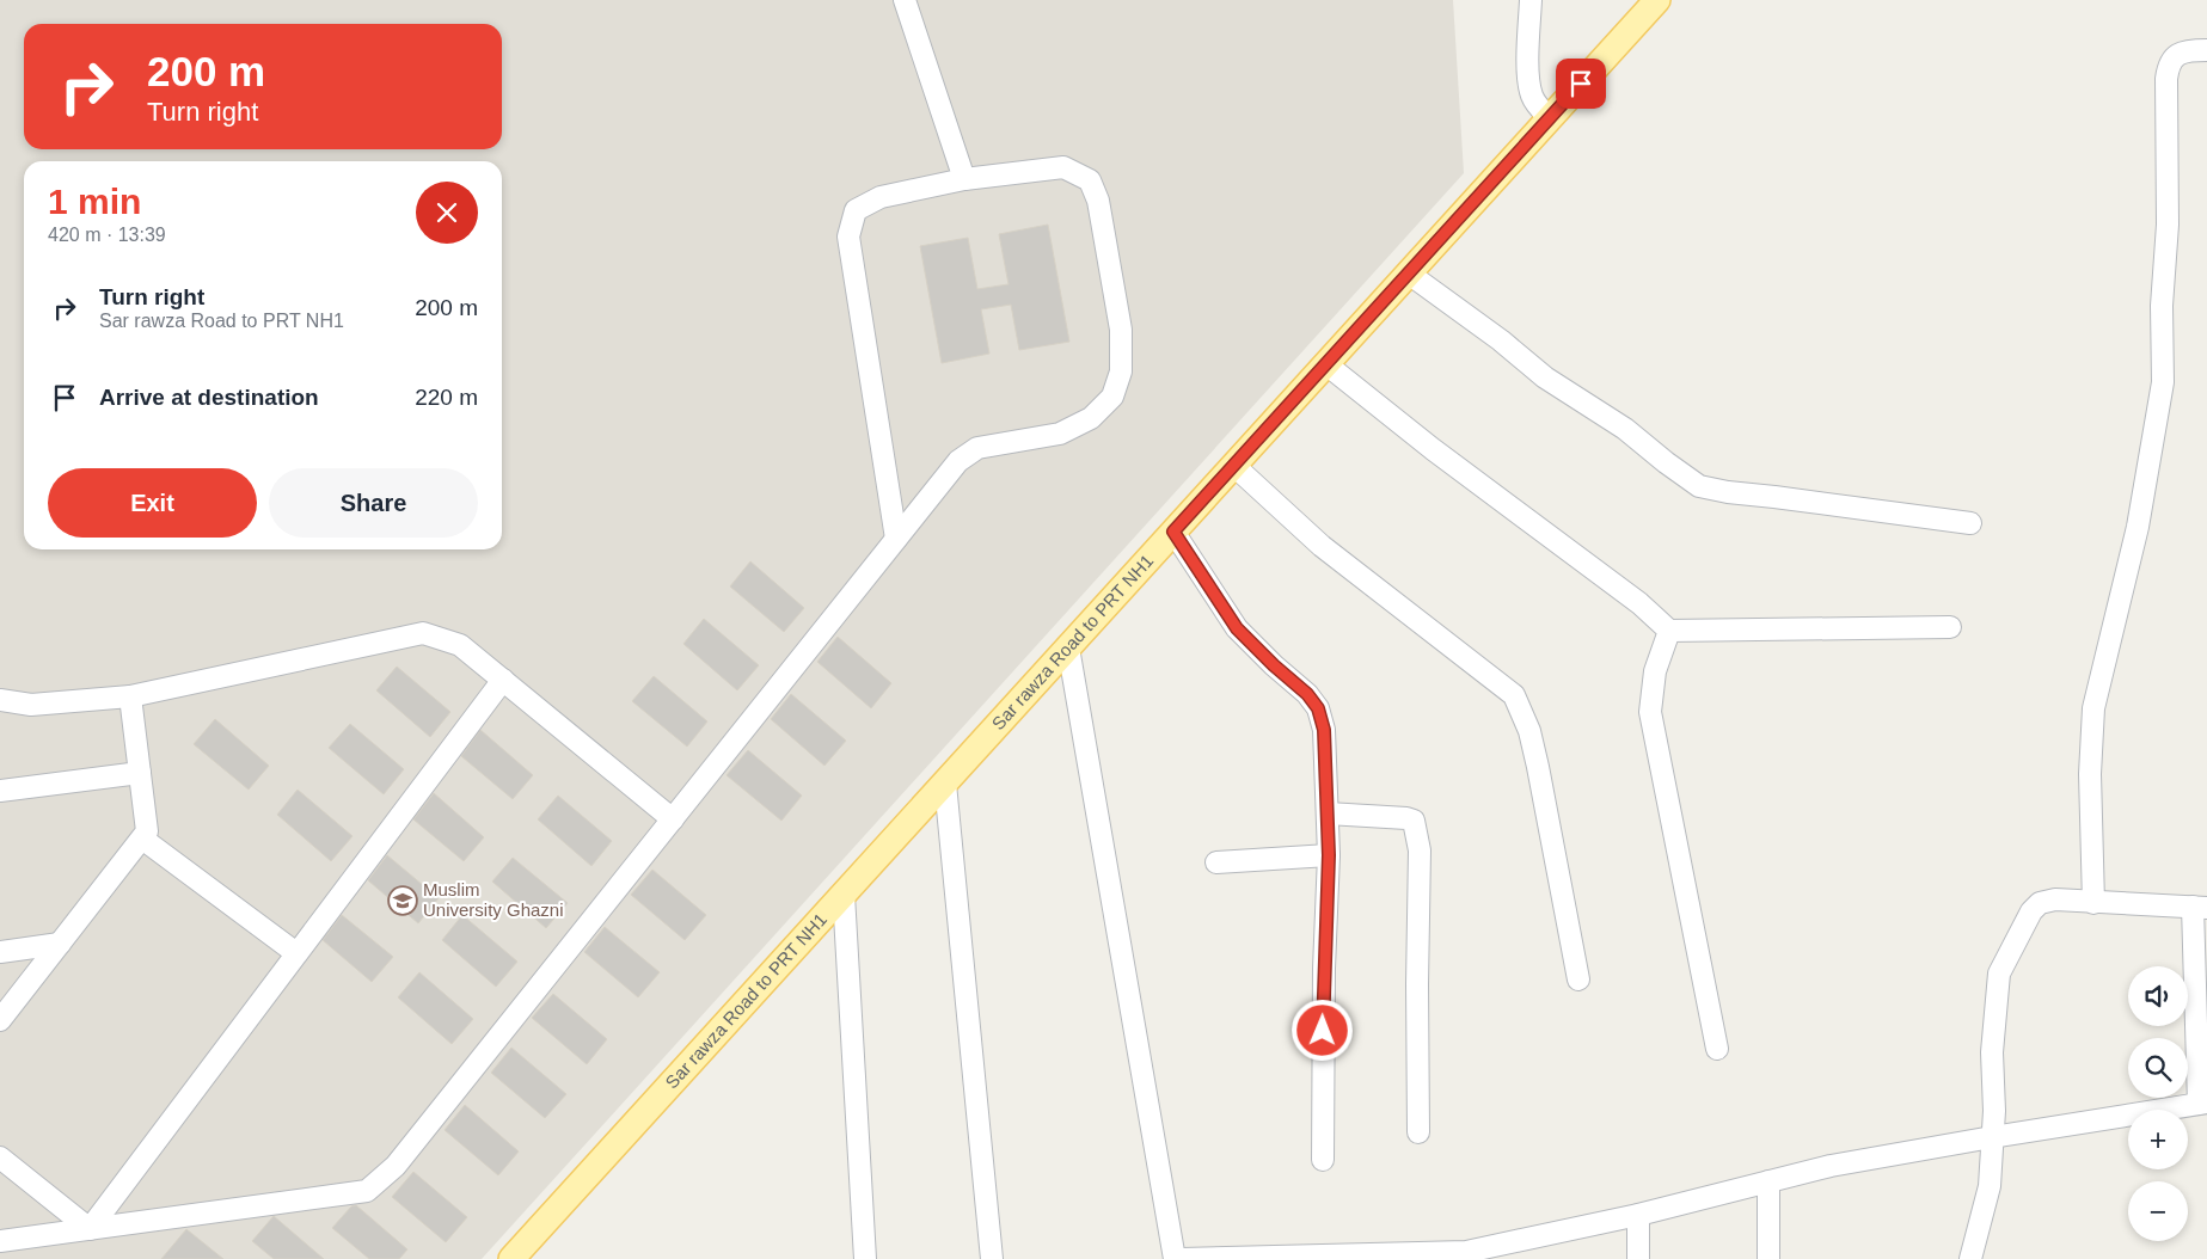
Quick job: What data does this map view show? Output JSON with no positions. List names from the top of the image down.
{
  "streets": {
    "main road": ["Sar rawza Road to PRT NH1"]
  },
  "places": {
    "school or university": ["Muslim University Ghazni"]
  },
  "page": {
    "turn": ["200 m", "Turn right"],
    "heading": ["1 min", "420 m · 13:39"],
    "list": [
      {
        "name": "Turn right",
        "note": "Sar rawza Road to PRT NH1",
        "value": "200 m"
      },
      {
        "name": "Arrive at destination",
        "value": "220 m"
      }
    ],
    "buttons": ["Exit", "Share"],
    "map_buttons": ["+", "−"]
  }
}
